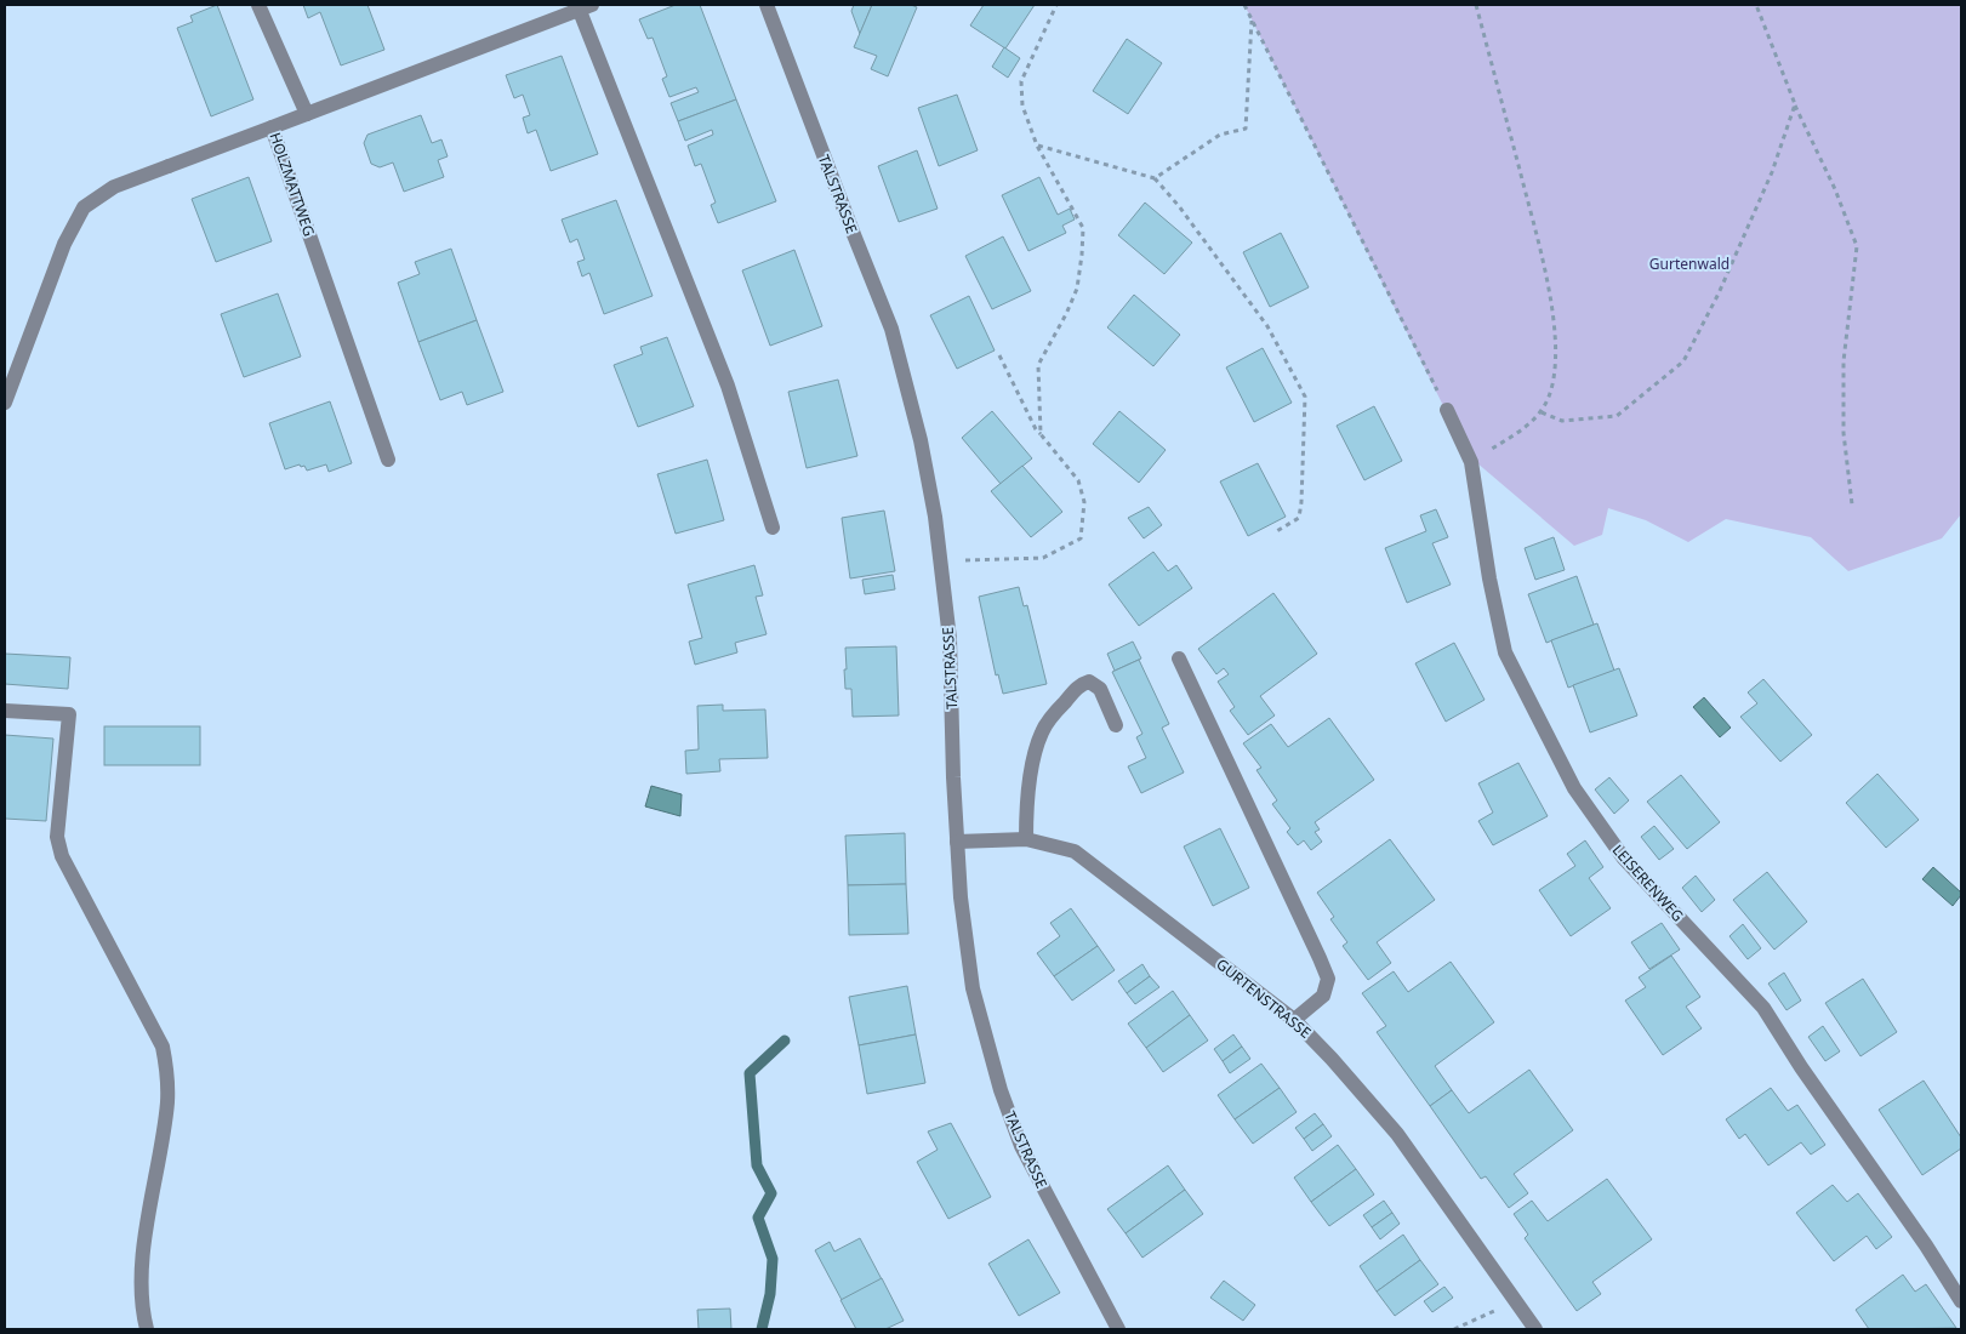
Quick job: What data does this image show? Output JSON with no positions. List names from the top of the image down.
{
  "streets": {
    "street": [
      "HOLZMATTWEG",
      "TALSTRASSE",
      "LEISERENWEG",
      "GURTENSTRASSE"
    ]
  },
  "crossings": [
    ["TALSTRASSE", "GURTENSTRASSE"]
  ],
  "parks": ["Gurtenwald"]
}
